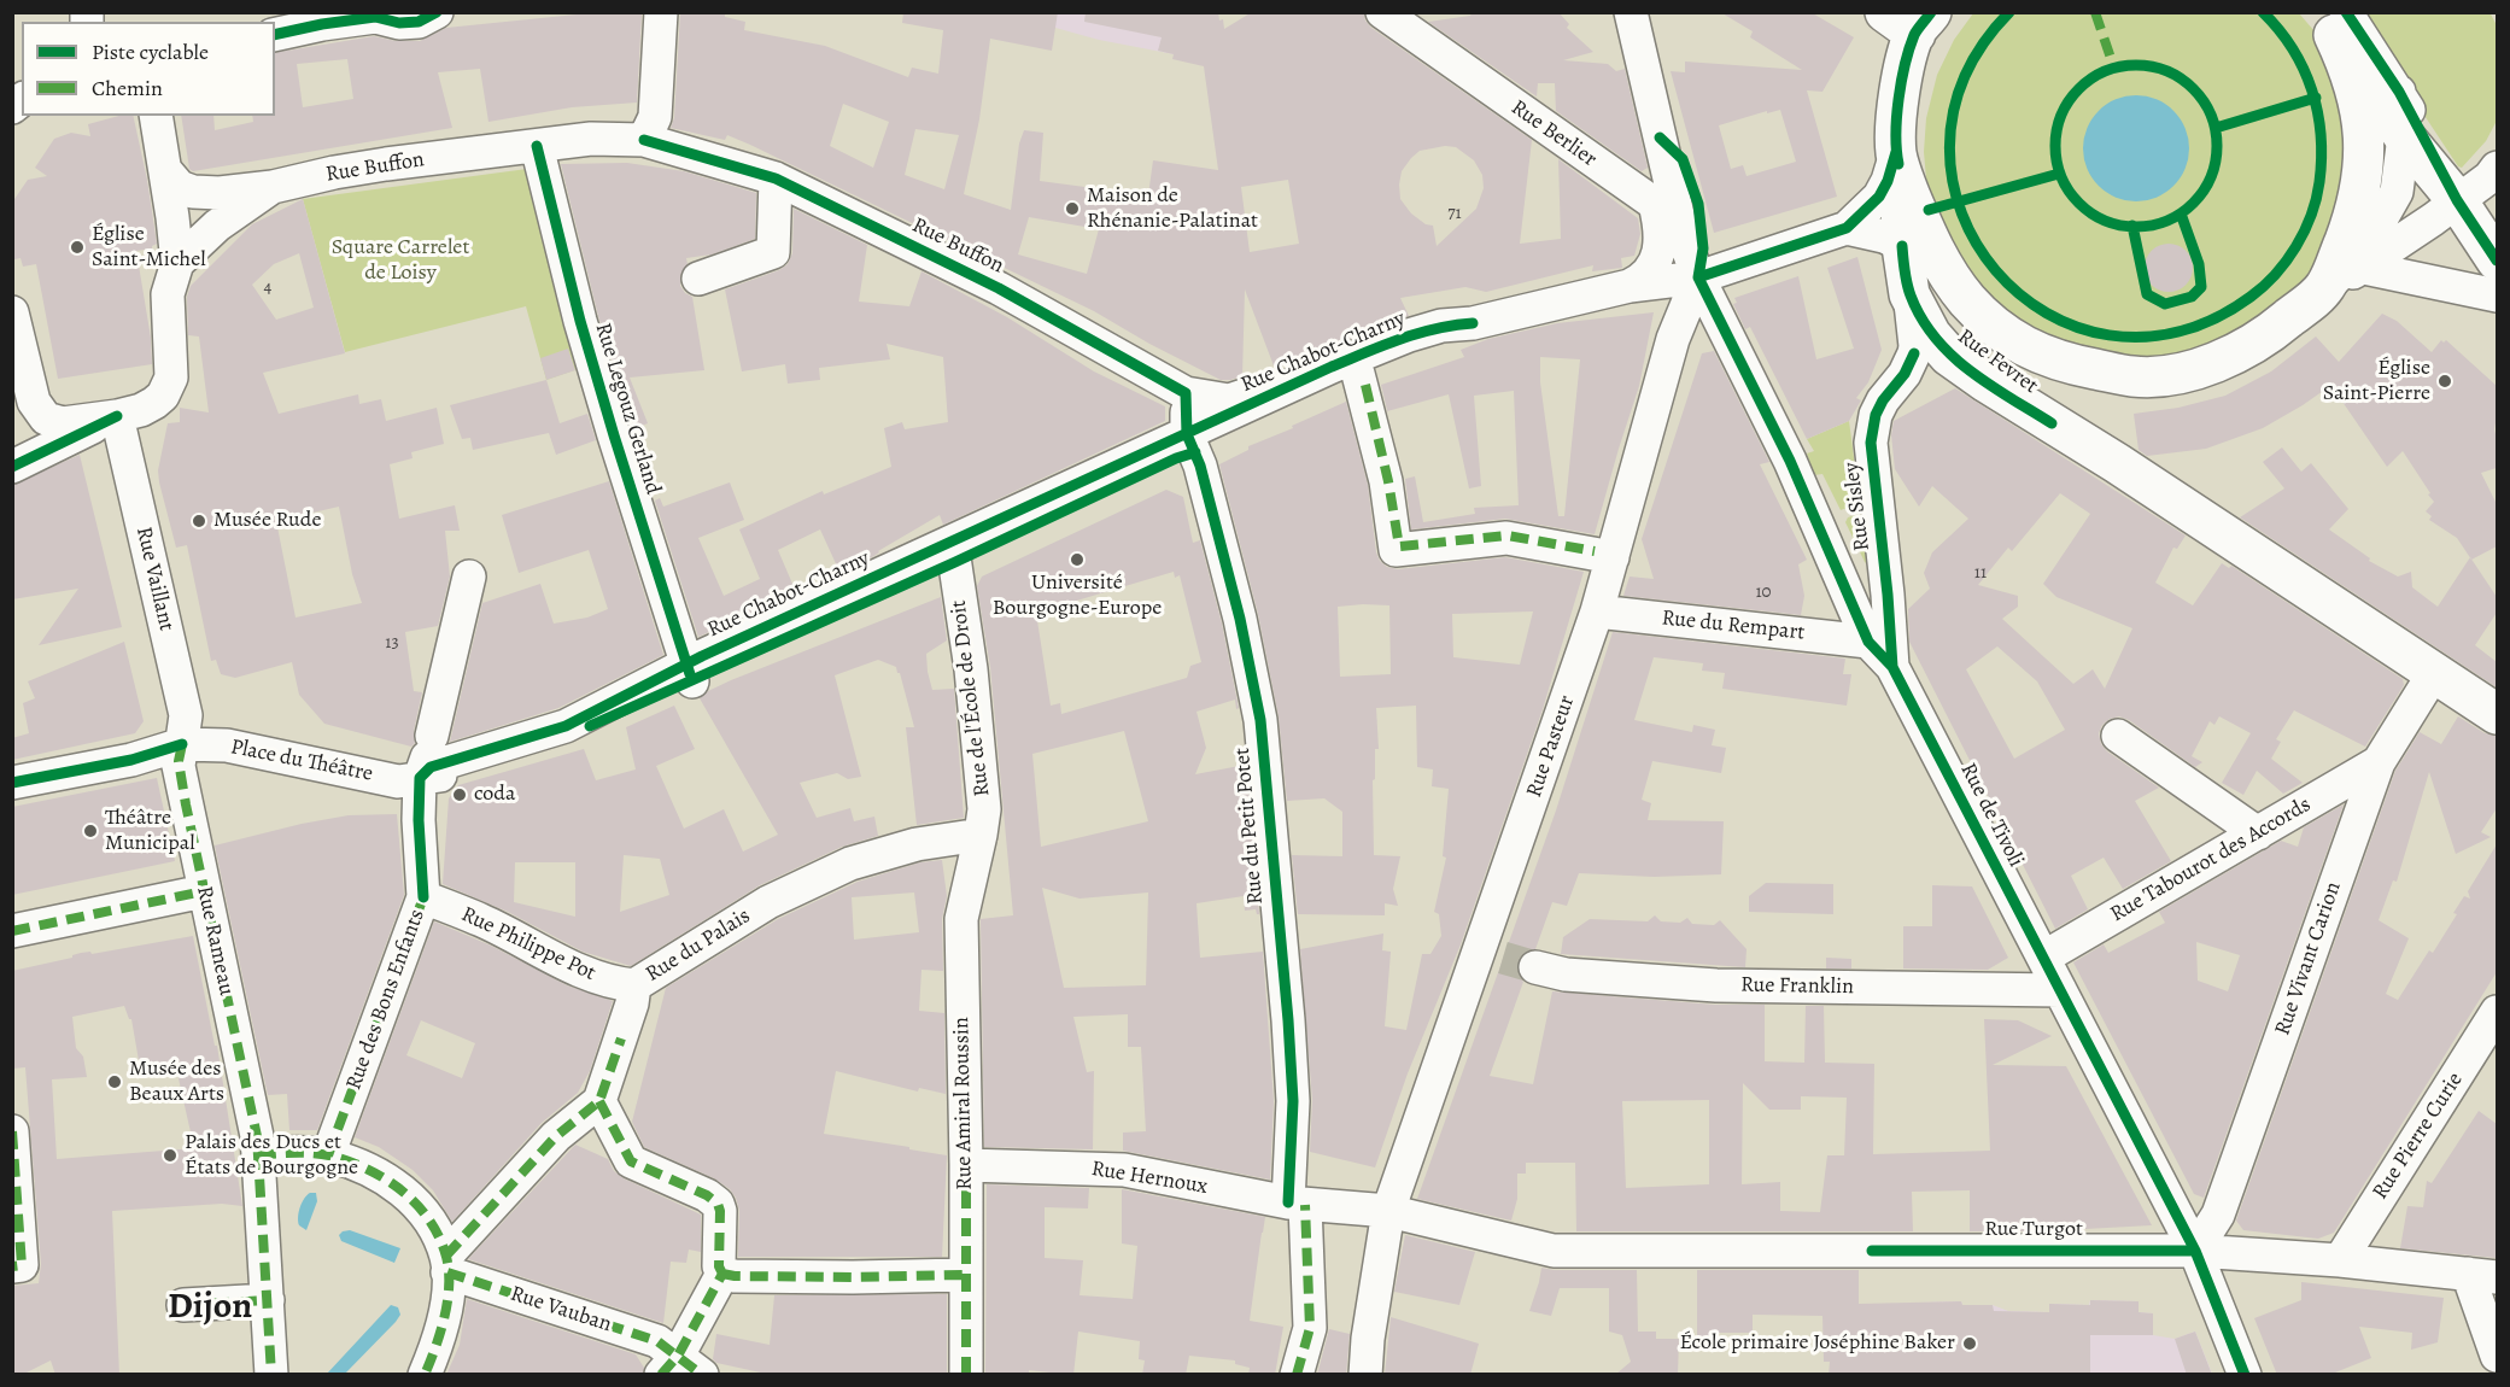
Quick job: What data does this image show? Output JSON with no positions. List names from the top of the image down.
{
  "streets": {
    "main road": ["Rue Fevret"],
    "street": [
      "Rue Berlier",
      "Rue Buffon",
      "Rue Chabot-Charny",
      "Rue Legouz Gerland",
      "Rue Sisley",
      "Rue Vaillant",
      "Rue du Rempart",
      "Rue de l'École de Droit",
      "Rue Pasteur",
      "Place du Théâtre",
      "Rue de Tivoli",
      "Rue du Petit Potet",
      "Rue Tabourot des Accords",
      "Rue Rameau",
      "Rue Philippe Pot",
      "Rue du Palais",
      "Rue Vivant Carion",
      "Rue Franklin",
      "Rue des Bons Enfants",
      "Rue Amiral Roussin",
      "Rue Pierre Curie",
      "Rue Hernoux",
      "Rue Turgot",
      "Rue Vauban"
    ]
  },
  "crossings": [
    ["Rue Berlier", "Rue Chabot-Charny"],
    ["Rue Berlier", "Rue Pasteur"],
    ["Rue Berlier", "Rue de Tivoli"],
    ["Rue Buffon", "Rue Chabot-Charny"],
    ["Rue Buffon", "Rue Legouz Gerland"],
    ["Rue Chabot-Charny", "Rue Fevret"],
    ["Rue Chabot-Charny", "Rue Legouz Gerland"],
    ["Rue Chabot-Charny", "Rue de l'École de Droit"],
    ["Rue Chabot-Charny", "Rue Pasteur"],
    ["Rue Chabot-Charny", "Place du Théâtre"],
    ["Rue Chabot-Charny", "Rue de Tivoli"],
    ["Rue Chabot-Charny", "Rue du Petit Potet"],
    ["Rue Chabot-Charny", "Rue des Bons Enfants"],
    ["Rue Fevret", "Rue Sisley"],
    ["Rue Fevret", "Rue Vivant Carion"],
    ["Rue Sisley", "Rue de Tivoli"],
    ["Rue Vaillant", "Place du Théâtre"],
    ["Rue Vaillant", "Rue Rameau"],
    ["Rue du Rempart", "Rue Pasteur"],
    ["Rue du Rempart", "Rue de Tivoli"],
    ["Rue de l'École de Droit", "Rue du Palais"],
    ["Rue de l'École de Droit", "Rue Amiral Roussin"],
    ["Rue Pasteur", "Rue de Tivoli"],
    ["Rue Pasteur", "Rue Hernoux"],
    ["Rue Pasteur", "Rue Turgot"],
    ["Place du Théâtre", "Rue Rameau"],
    ["Place du Théâtre", "Rue des Bons Enfants"],
    ["Rue de Tivoli", "Rue Tabourot des Accords"],
    ["Rue de Tivoli", "Rue Vivant Carion"],
    ["Rue de Tivoli", "Rue Franklin"],
    ["Rue de Tivoli", "Rue Turgot"],
    ["Rue du Petit Potet", "Rue Hernoux"],
    ["Rue Tabourot des Accords", "Rue Vivant Carion"],
    ["Rue Philippe Pot", "Rue du Palais"],
    ["Rue Philippe Pot", "Rue des Bons Enfants"],
    ["Rue du Palais", "Rue Amiral Roussin"],
    ["Rue Vivant Carion", "Rue Turgot"],
    ["Rue Amiral Roussin", "Rue Hernoux"],
    ["Rue Pierre Curie", "Rue Turgot"],
    ["Rue Hernoux", "Rue Turgot"]
  ],
  "districts": ["Dijon"],
  "parks": ["Square Carrelet de Loisy"],
  "places": [
    "Maison de Rhénanie-Palatinat",
    "Église Saint-Michel",
    "Église Saint-Pierre",
    "Musée Rude",
    "Université Bourgogne-Europe",
    "coda",
    "Théâtre Municipal",
    "Musée des Beaux Arts",
    "Palais des Ducs et États de Bourgogne",
    "École primaire Joséphine Baker"
  ],
  "house_numbers": [
    "71",
    "4",
    "11",
    "10",
    "13"
  ],
  "legend": ["Piste cyclable", "Chemin"]
}
